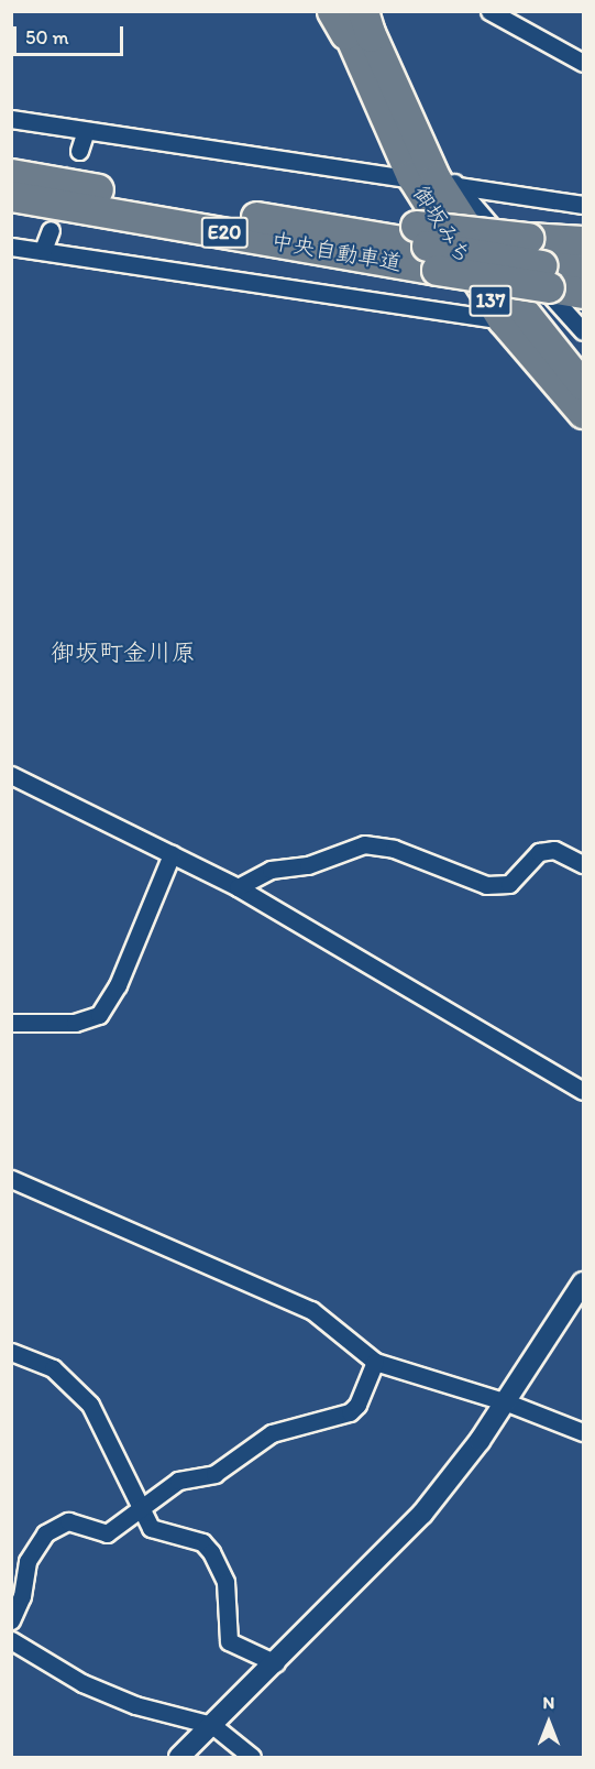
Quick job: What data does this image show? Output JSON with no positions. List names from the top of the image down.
{
  "streets": {
    "highway": [
      "御坂みち",
      "E20",
      "中央自動車道",
      "137"
    ]
  },
  "districts": ["御坂町金川原"],
  "scale_bar": "50 m",
  "north": "top"
}
